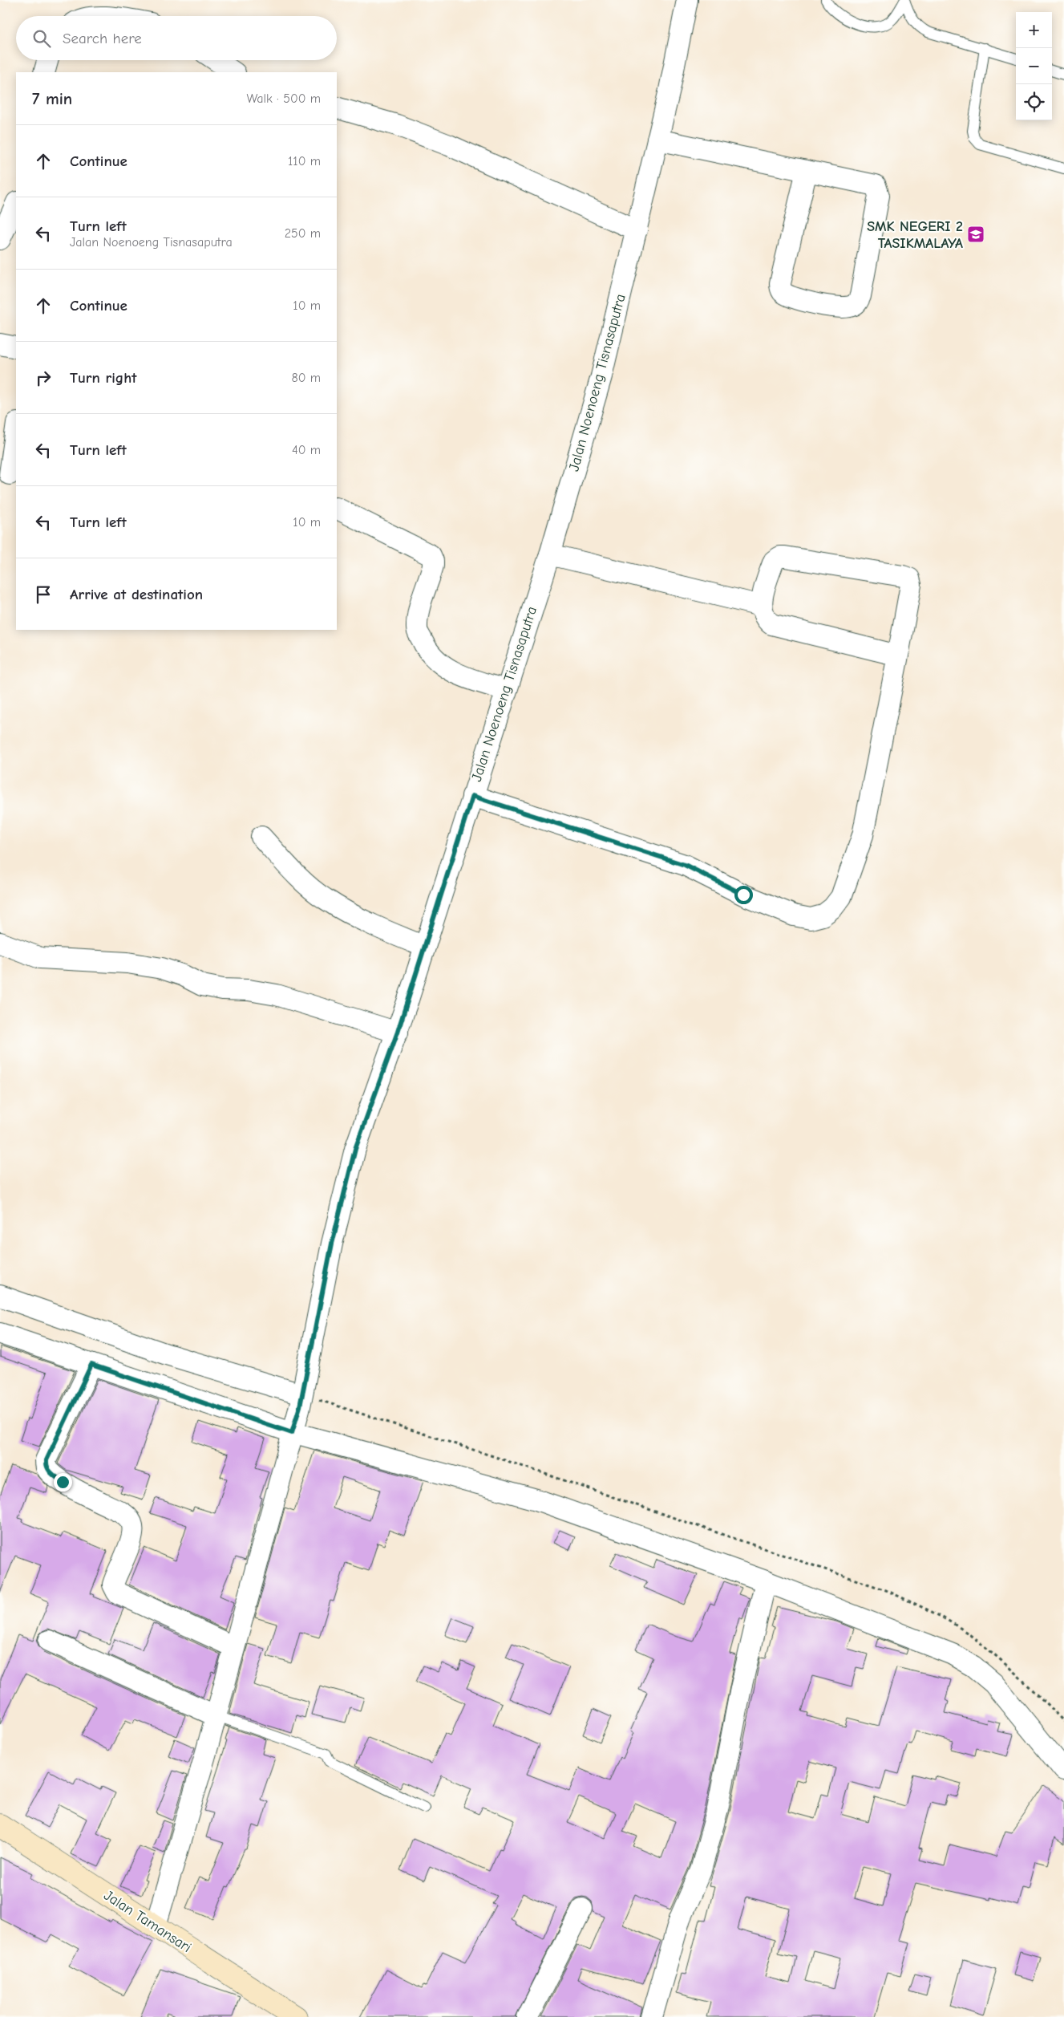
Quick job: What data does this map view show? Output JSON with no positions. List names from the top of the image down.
{
  "streets": {
    "main road": ["Jalan Tamansari"],
    "street": ["Jalan Noenoeng Tisnasaputra"]
  },
  "crossings": [
    ["Jalan Noenoeng Tisnasaputra", "Jalan Tamansari"]
  ],
  "places": {
    "school or university": ["SMK NEGERI 2 TASIKMALAYA"]
  },
  "page": {
    "map_buttons": ["+", "−"],
    "search": "Search here",
    "heading": ["7 min", "Walk · 500 m"],
    "list": [
      ["Continue", "110 m"],
      ["Turn left", "Jalan Noenoeng Tisnasaputra", "250 m"],
      ["Continue", "10 m"],
      ["Turn right", "80 m"],
      ["Turn left", "40 m"],
      ["Turn left", "10 m"],
      "Arrive at destination"
    ]
  }
}
